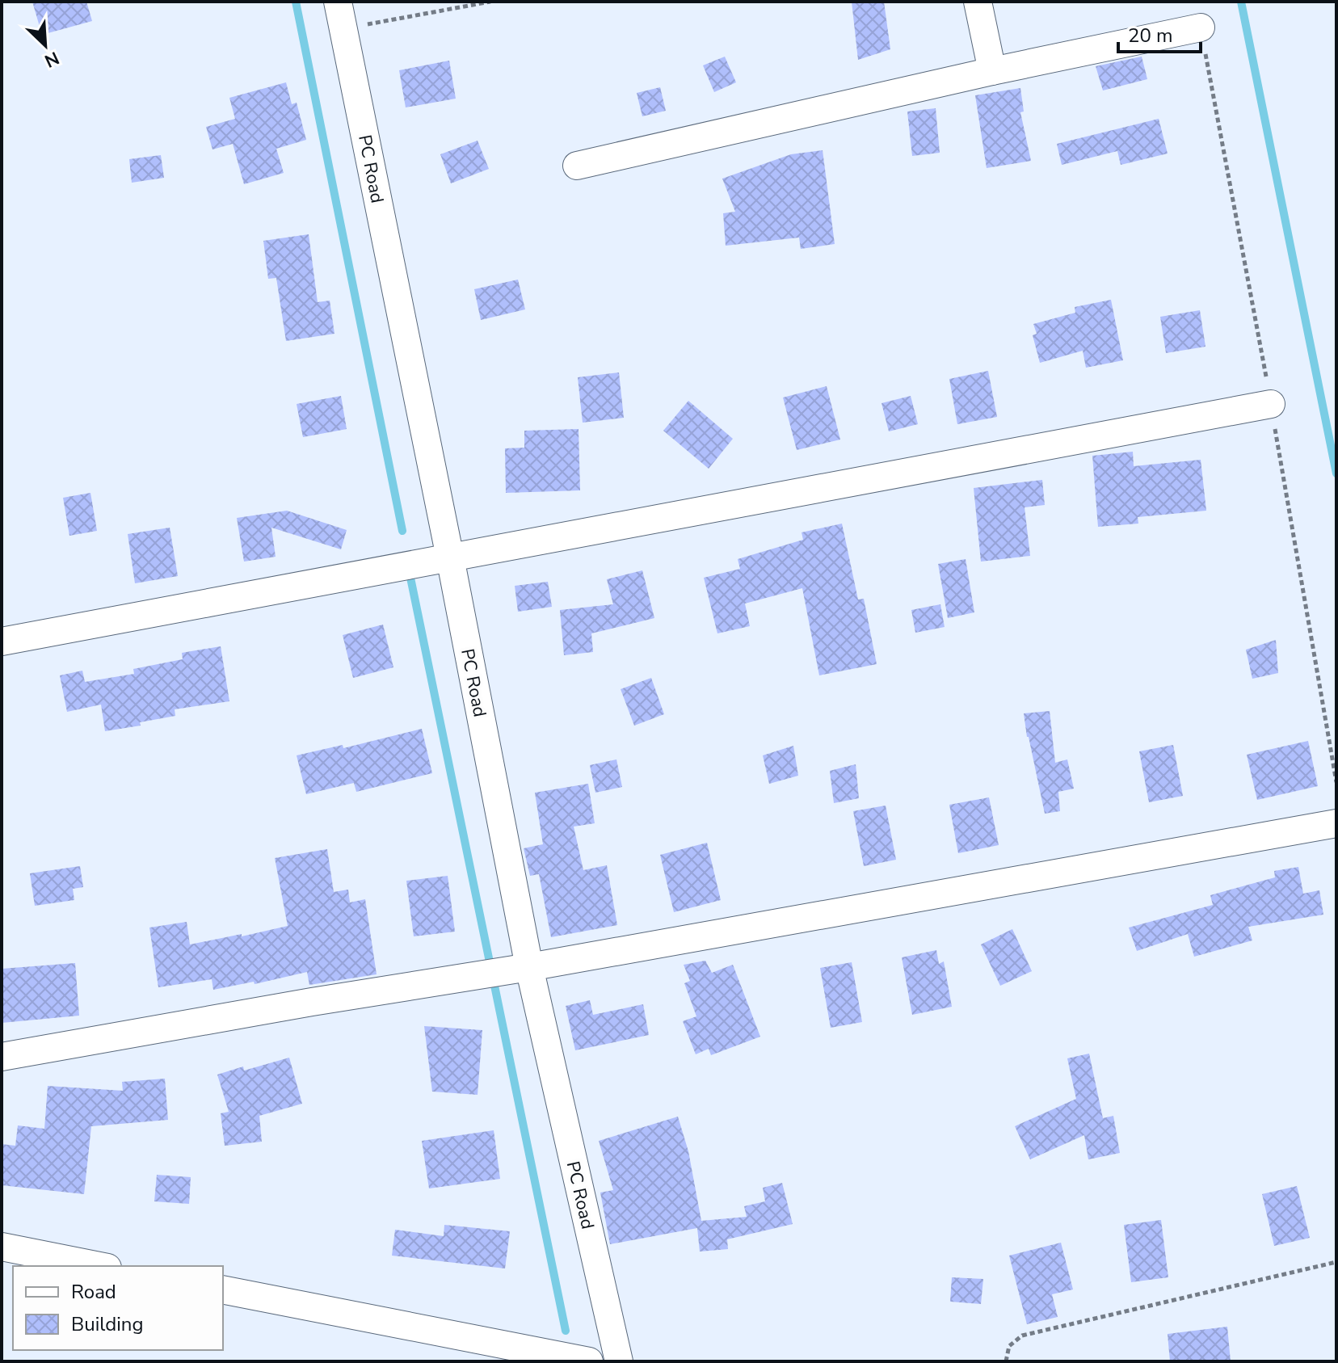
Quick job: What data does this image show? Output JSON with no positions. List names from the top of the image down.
{
  "streets": {
    "street": ["PC Road"]
  },
  "legend": ["Road", "Building"],
  "scale_bar": "20 m",
  "north": "bottom right"
}
